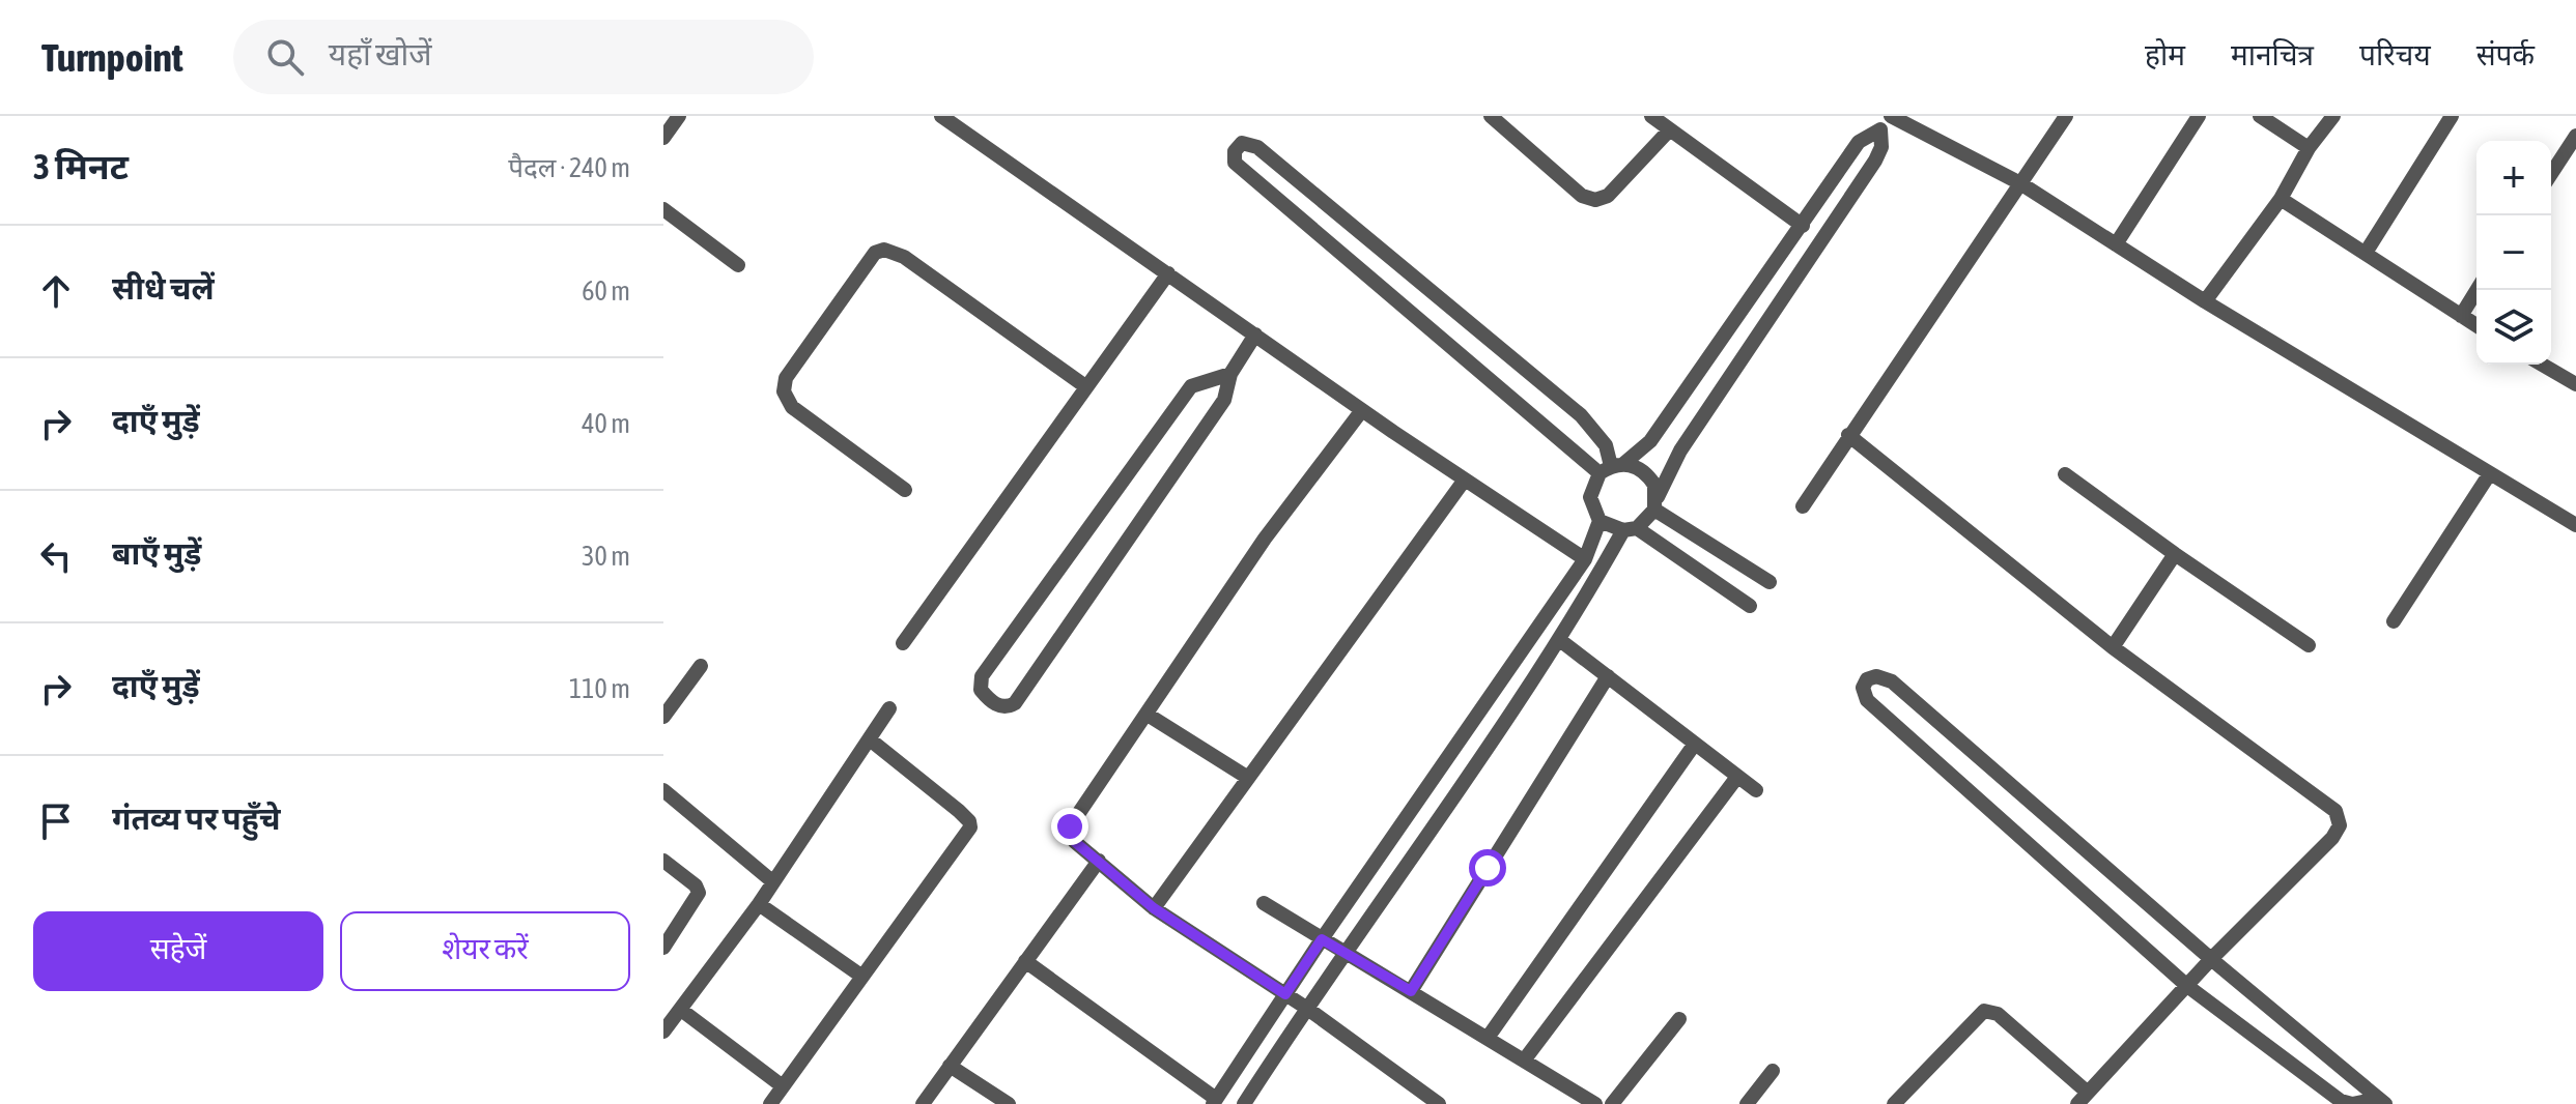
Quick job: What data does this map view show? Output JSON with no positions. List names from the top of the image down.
{
  "page": {
    "header": "Turnpoint",
    "search": "यहाँ खोजें",
    "nav": [
      "होम",
      "मानचित्र",
      "परिचय",
      "संपर्क"
    ],
    "heading": ["3 मिनट", "पैदल · 240 m"],
    "map_buttons": ["+", "−"],
    "list": [
      ["सीधे चलें", "60 m"],
      ["दाएँ मुड़ें", "40 m"],
      ["बाएँ मुड़ें", "30 m"],
      ["दाएँ मुड़ें", "110 m"],
      "गंतव्य पर पहुँचे"
    ],
    "buttons": ["सहेजें", "शेयर करें"]
  }
}
